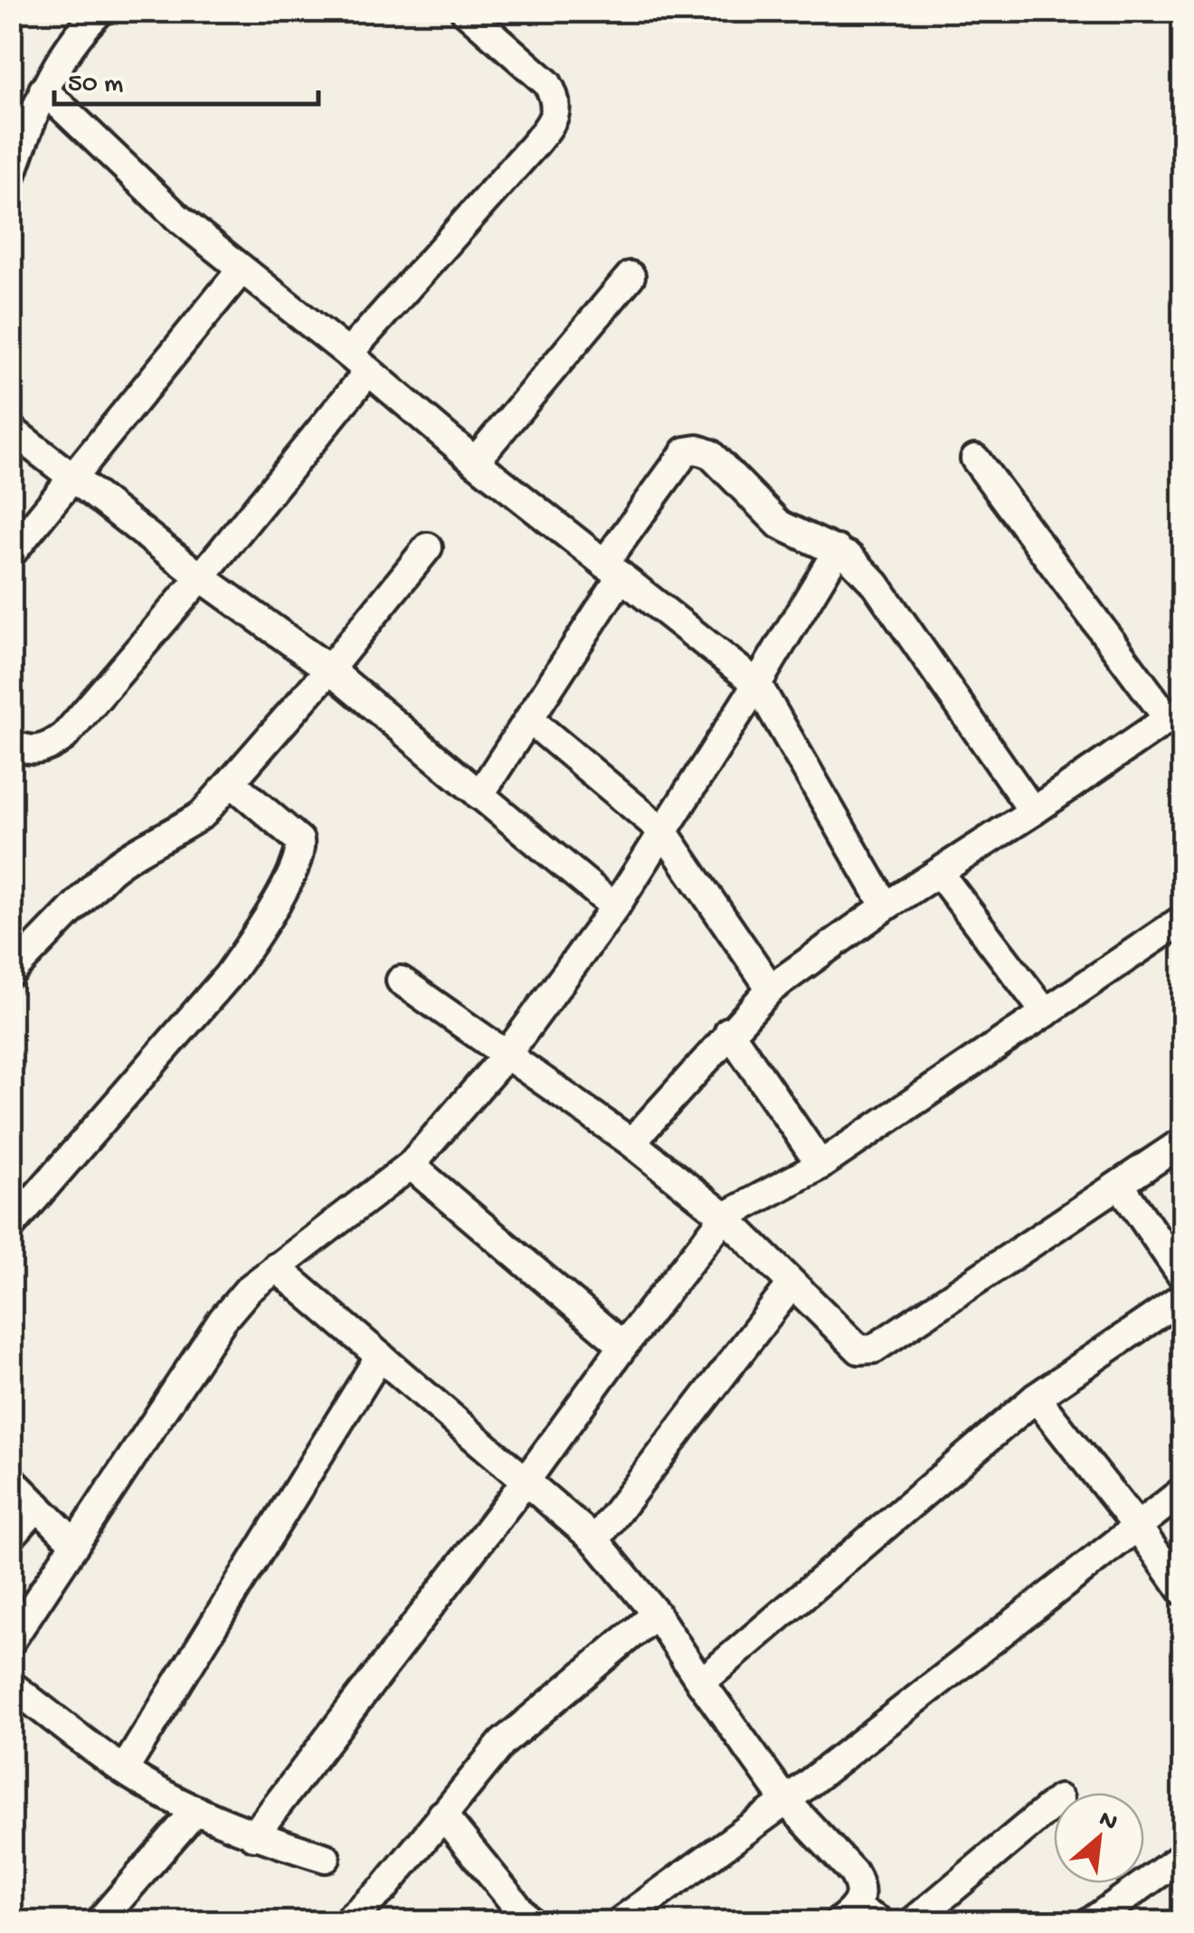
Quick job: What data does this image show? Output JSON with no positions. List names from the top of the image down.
{
  "scale_bar": "50 m",
  "north": "top right"
}
